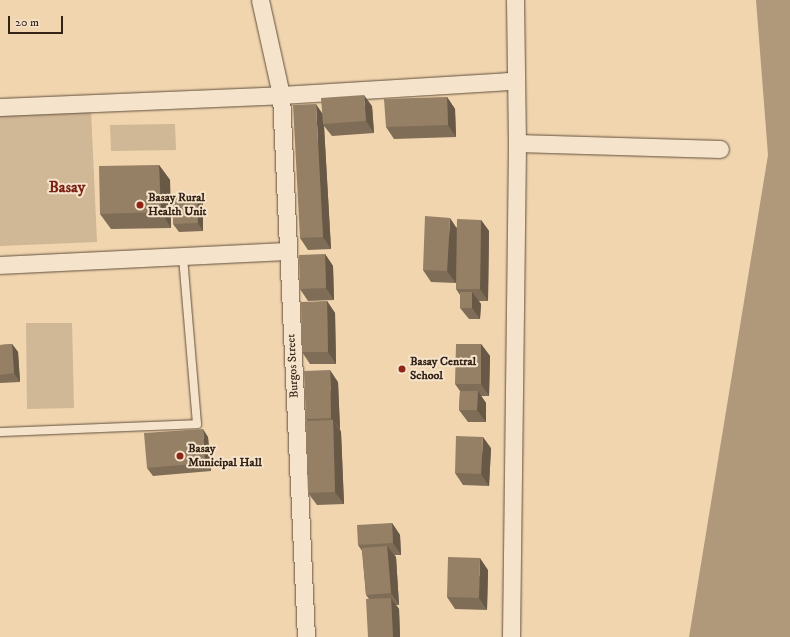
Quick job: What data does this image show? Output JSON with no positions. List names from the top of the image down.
{
  "streets": {
    "street": ["Burgos Street"]
  },
  "districts": ["Basay"],
  "places": ["Basay Rural Health Unit", "Basay Central School", "Basay Municipal Hall"],
  "scale_bar": "20 m"
}
